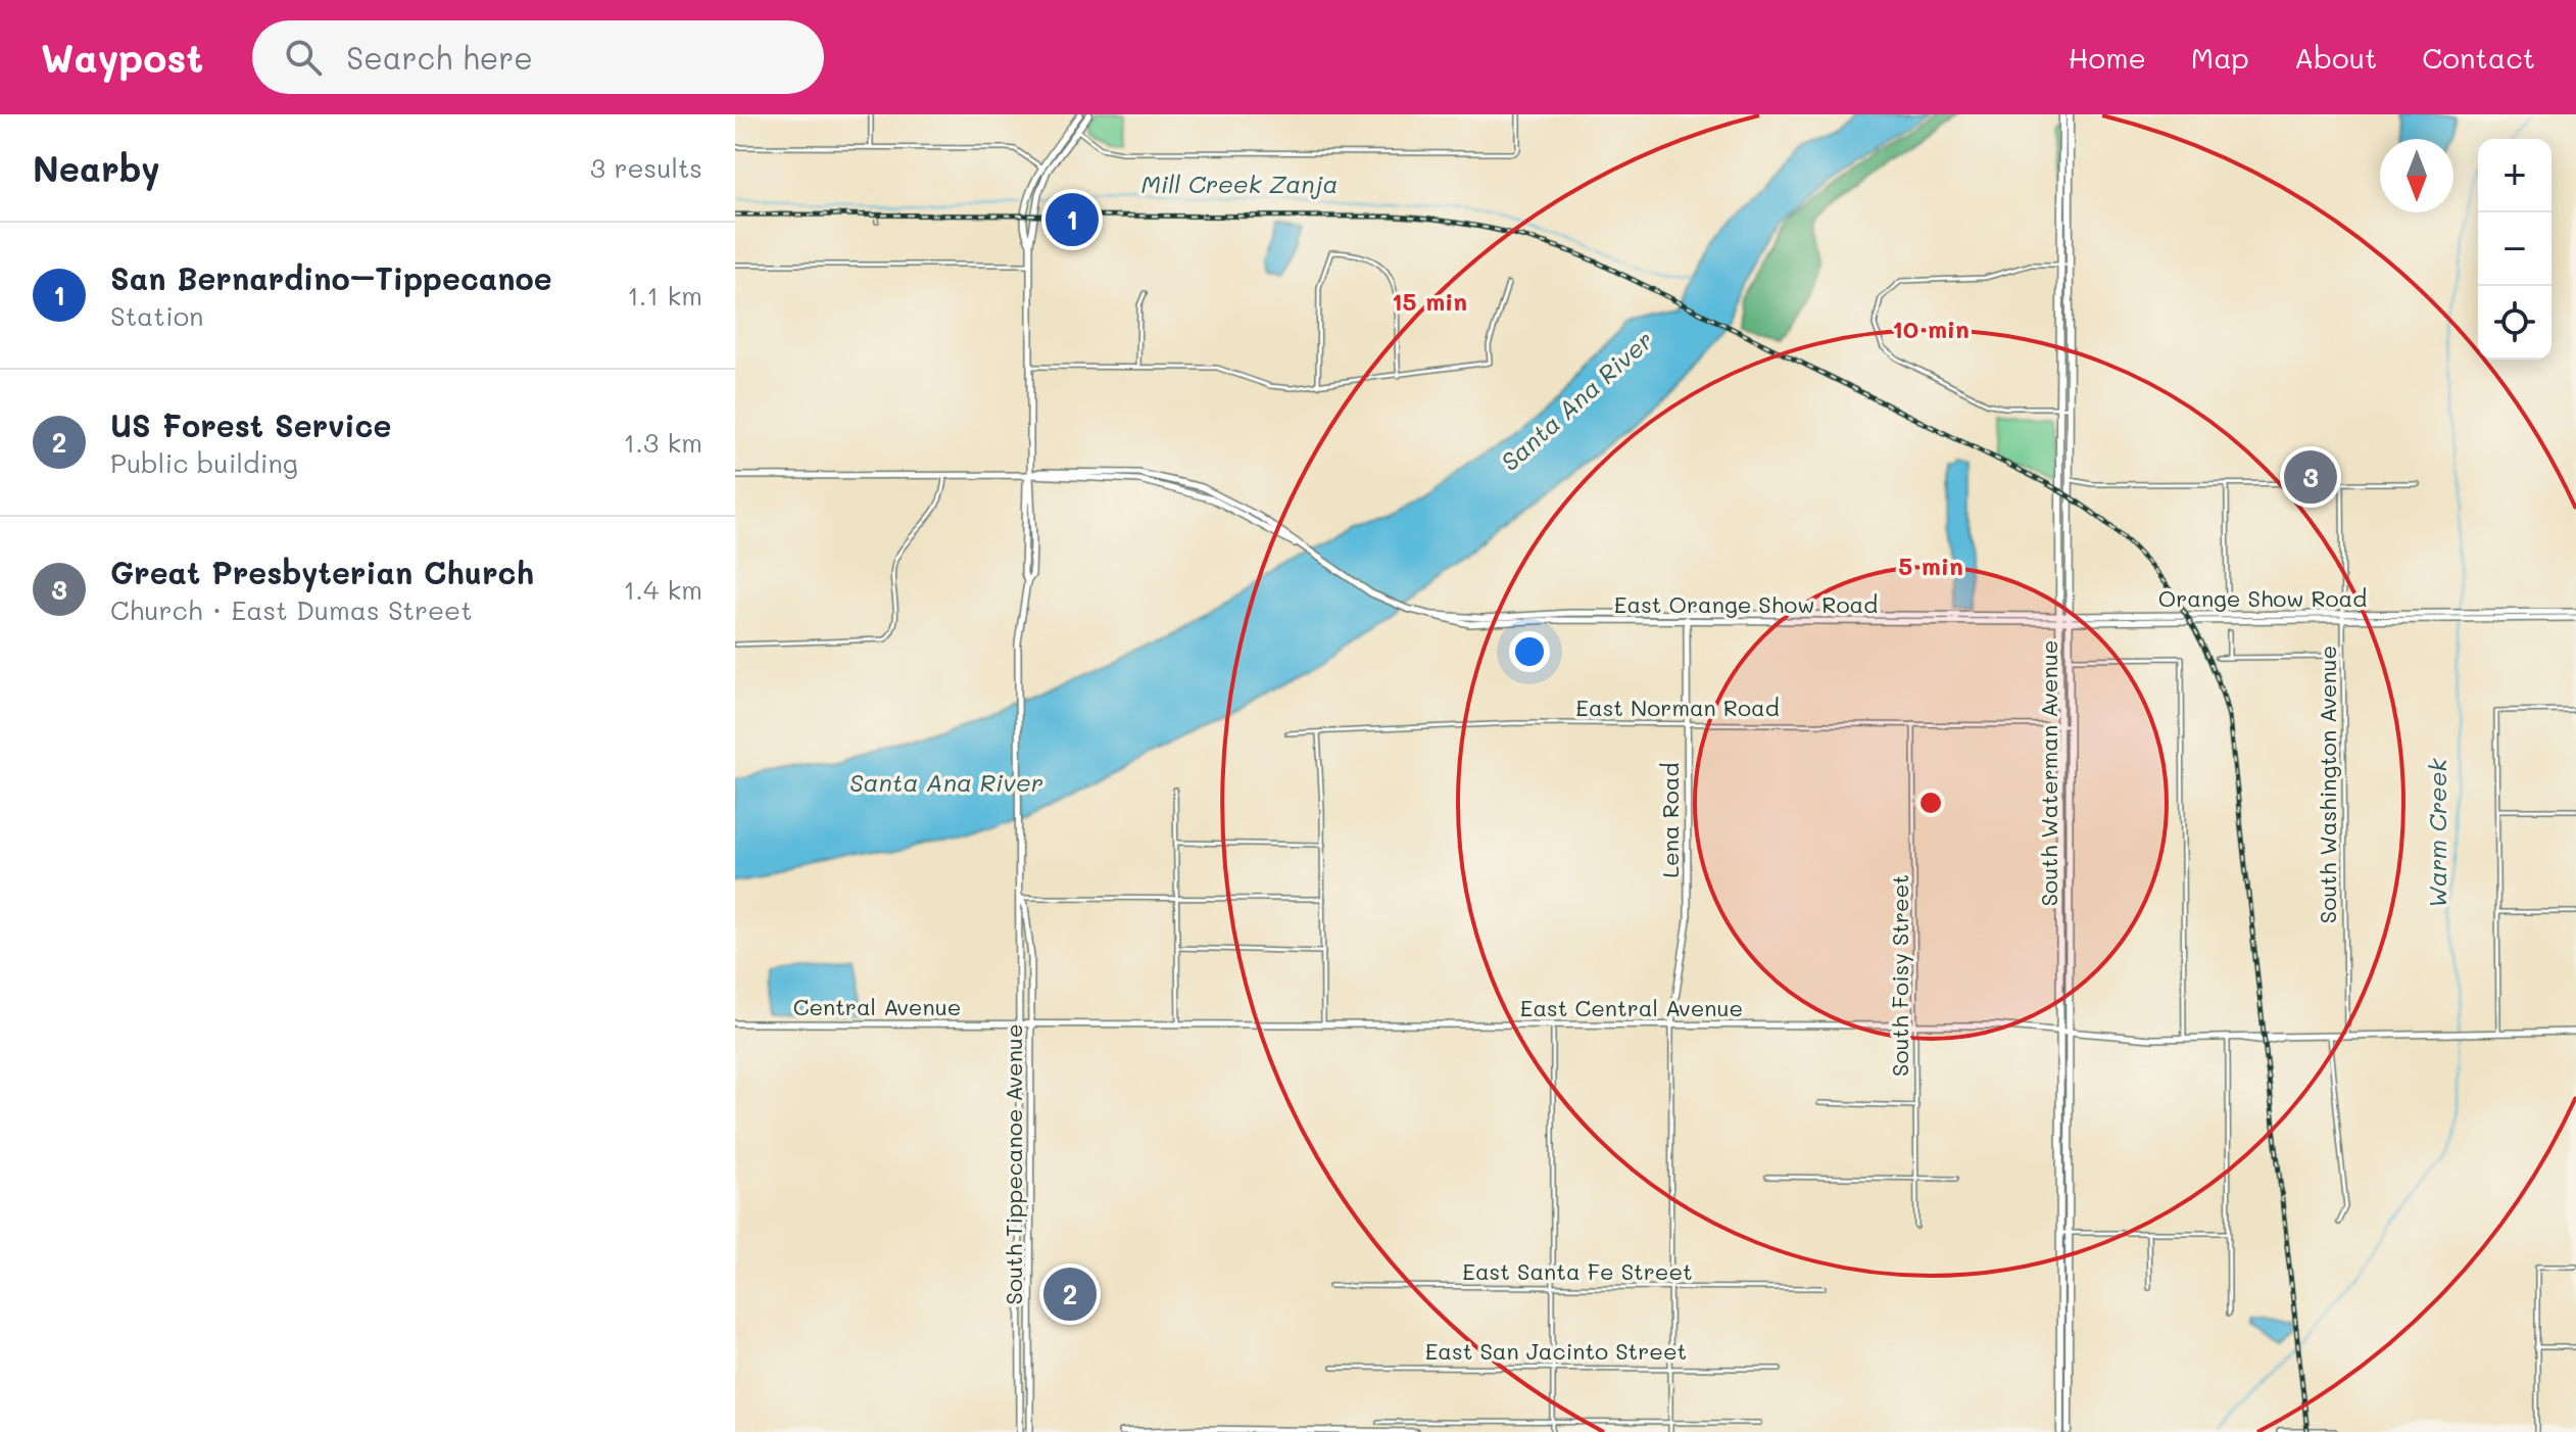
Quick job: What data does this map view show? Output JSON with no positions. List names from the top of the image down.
{
  "streets": {
    "main road": [
      "Orange Show Road",
      "East Orange Show Road",
      "South Waterman Avenue",
      "Lena Road",
      "Central Avenue",
      "East Central Avenue",
      "South Tippecanoe Avenue"
    ],
    "street": [
      "East Norman Road",
      "South Washington Avenue",
      "South Foisy Street",
      "East Santa Fe Street",
      "East San Jacinto Street"
    ]
  },
  "crossings": [
    ["Orange Show Road", "East Orange Show Road"],
    ["Orange Show Road", "South Waterman Avenue"],
    ["Orange Show Road", "South Washington Avenue"],
    ["East Orange Show Road", "South Waterman Avenue"],
    ["East Orange Show Road", "Lena Road"],
    ["East Orange Show Road", "South Tippecanoe Avenue"],
    ["East Norman Road", "South Waterman Avenue"],
    ["East Norman Road", "Lena Road"],
    ["East Norman Road", "South Foisy Street"],
    ["South Waterman Avenue", "East Central Avenue"],
    ["South Washington Avenue", "East Central Avenue"],
    ["Lena Road", "East Central Avenue"],
    ["South Foisy Street", "East Central Avenue"],
    ["Central Avenue", "East Central Avenue"],
    ["Central Avenue", "South Tippecanoe Avenue"],
    ["East Central Avenue", "South Tippecanoe Avenue"]
  ],
  "water": ["Mill Creek Zanja", "Santa Ana River", "Warm Creek"],
  "north": "bottom",
  "page": {
    "header": "Waypost",
    "search": "Search here",
    "nav": [
      "Home",
      "Map",
      "About",
      "Contact"
    ],
    "heading": ["Nearby", "3 results"],
    "map_buttons": ["+", "−"],
    "pins": ["1", "3", "2"],
    "list": [
      {
        "mark": "1",
        "name": "San Bernardino–Tippecanoe",
        "note": "Station",
        "value": "1.1 km"
      },
      {
        "mark": "2",
        "name": "US Forest Service",
        "note": "Public building",
        "value": "1.3 km"
      },
      {
        "mark": "3",
        "name": "Great Presbyterian Church",
        "note": "Church · East Dumas Street",
        "value": "1.4 km"
      }
    ]
  },
  "rings": ["15 min", "10 min", "5 min"]
}
